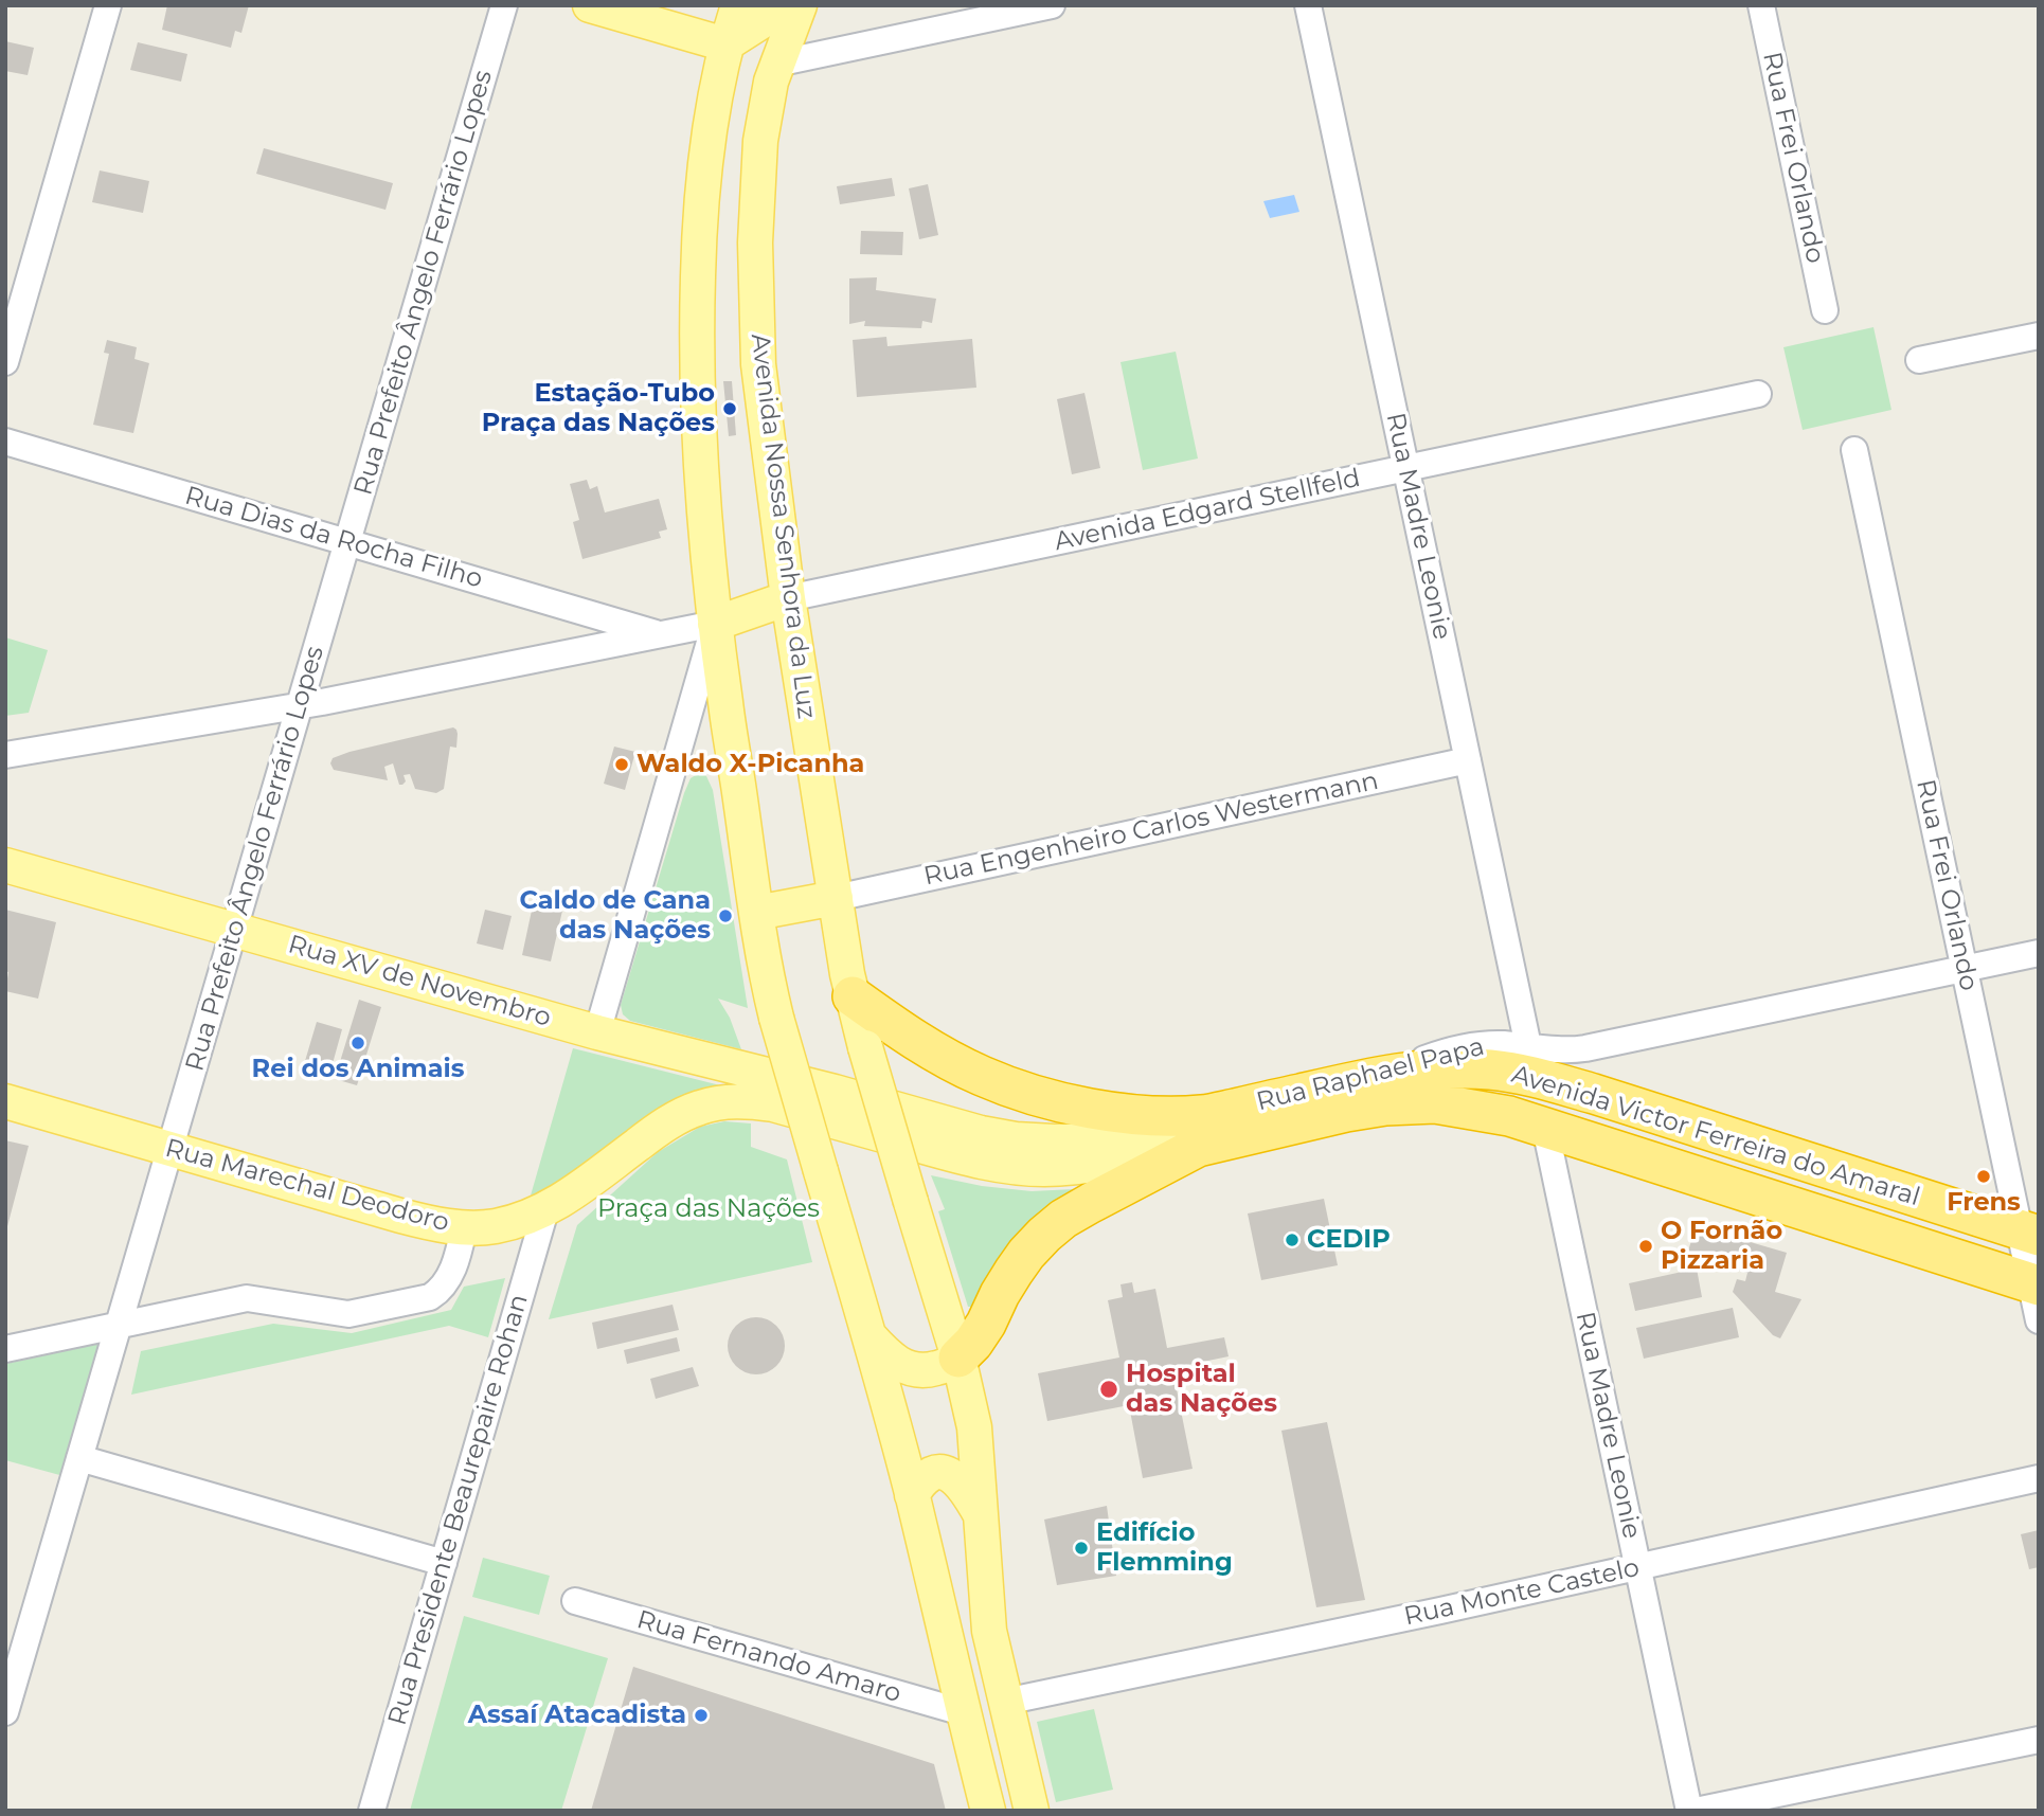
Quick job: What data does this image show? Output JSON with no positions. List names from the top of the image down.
{
  "streets": {
    "highway": ["Rua Raphael Papa", "Avenida Victor Ferreira do Amaral"],
    "main road": ["Avenida Nossa Senhora da Luz", "Rua XV de Novembro", "Rua Marechal Deodoro"],
    "street": [
      "Rua Frei Orlando",
      "Rua Prefeito Ângelo Ferrário Lopes",
      "Avenida Edgard Stellfeld",
      "Rua Madre Leonie",
      "Rua Dias da Rocha Filho",
      "Rua Engenheiro Carlos Westermann",
      "Rua Presidente Beaurepaire Rohan",
      "Rua Monte Castelo",
      "Rua Fernando Amaro"
    ]
  },
  "crossings": [
    ["Rua Frei Orlando", "Rua Raphael Papa"],
    ["Rua Frei Orlando", "Avenida Victor Ferreira do Amaral"],
    ["Rua Prefeito Ângelo Ferrário Lopes", "Rua Dias da Rocha Filho"],
    ["Rua Prefeito Ângelo Ferrário Lopes", "Rua XV de Novembro"],
    ["Rua Prefeito Ângelo Ferrário Lopes", "Rua Marechal Deodoro"],
    ["Avenida Edgard Stellfeld", "Avenida Nossa Senhora da Luz"],
    ["Avenida Edgard Stellfeld", "Rua Madre Leonie"],
    ["Avenida Nossa Senhora da Luz", "Rua Engenheiro Carlos Westermann"],
    ["Avenida Nossa Senhora da Luz", "Rua Monte Castelo"],
    ["Rua Madre Leonie", "Rua Engenheiro Carlos Westermann"],
    ["Rua Madre Leonie", "Rua Raphael Papa"],
    ["Rua Madre Leonie", "Avenida Victor Ferreira do Amaral"],
    ["Rua Madre Leonie", "Rua Monte Castelo"],
    ["Rua XV de Novembro", "Rua Raphael Papa"],
    ["Rua Raphael Papa", "Avenida Victor Ferreira do Amaral"],
    ["Rua Raphael Papa", "Rua Marechal Deodoro"],
    ["Rua Marechal Deodoro", "Rua Presidente Beaurepaire Rohan"]
  ],
  "parks": ["Praça das Nações"],
  "places": [
    "Estação-Tubo Praça das Nações",
    "Waldo X-Picanha",
    "Caldo de Cana das Nações",
    "Rei dos Animais",
    "Frens",
    "CEDIP",
    "O Fornão Pizzaria",
    "Hospital das Nações",
    "Edifício Flemming",
    "Assaí Atacadista"
  ]
}
